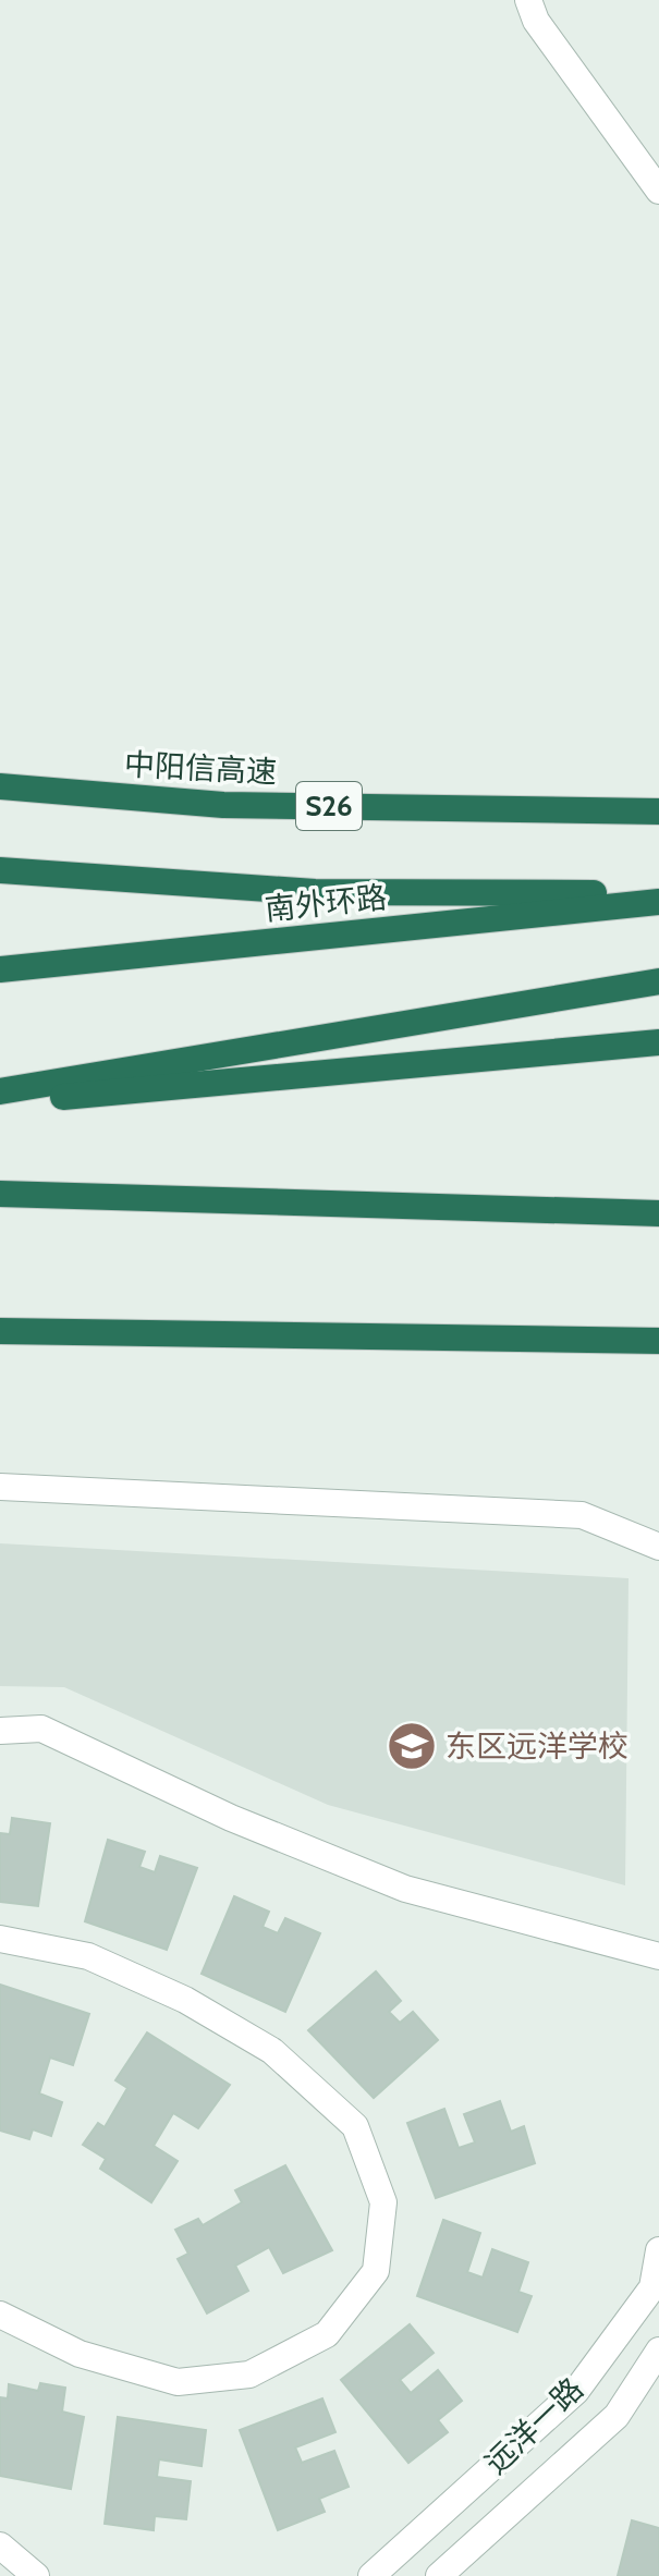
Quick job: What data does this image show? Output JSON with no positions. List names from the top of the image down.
{
  "streets": {
    "highway": ["中阳信高速", "S26", "南外环路"],
    "street": ["远洋一路"]
  },
  "places": {
    "school or university": ["东区远洋学校"]
  }
}
